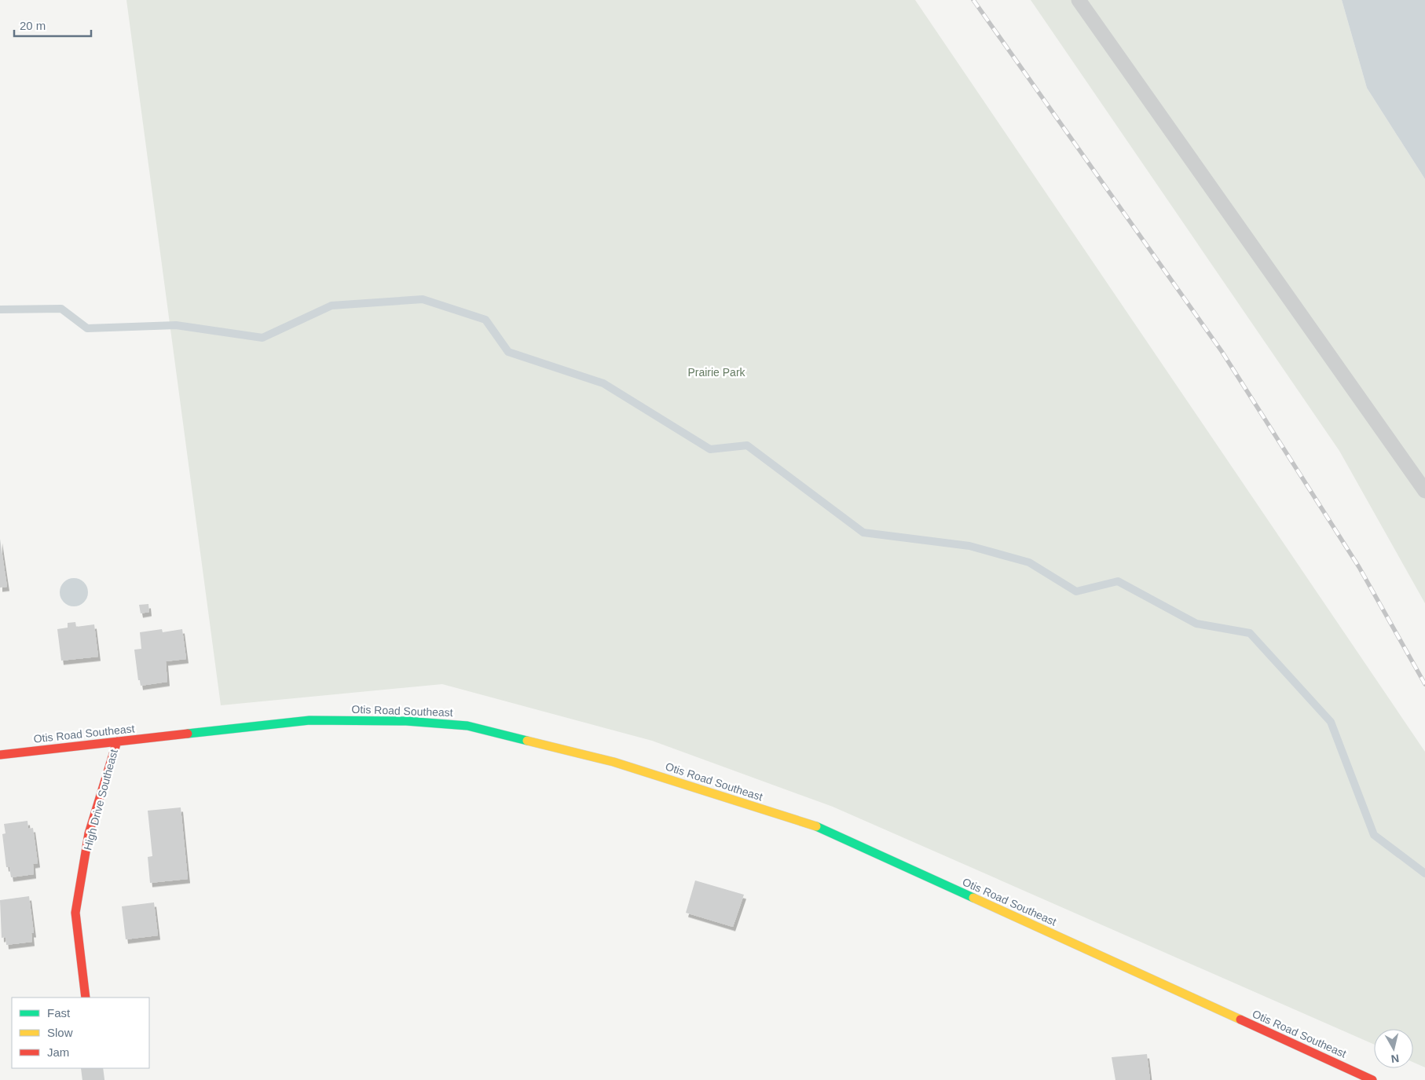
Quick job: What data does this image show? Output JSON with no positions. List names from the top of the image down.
{
  "streets": {
    "street": ["Otis Road Southeast", "High Drive Southeast"]
  },
  "crossings": [
    ["Otis Road Southeast", "High Drive Southeast"]
  ],
  "parks": ["Prairie Park"],
  "legend": ["Fast", "Slow", "Jam"],
  "scale_bar": "20 m",
  "north": "bottom"
}
